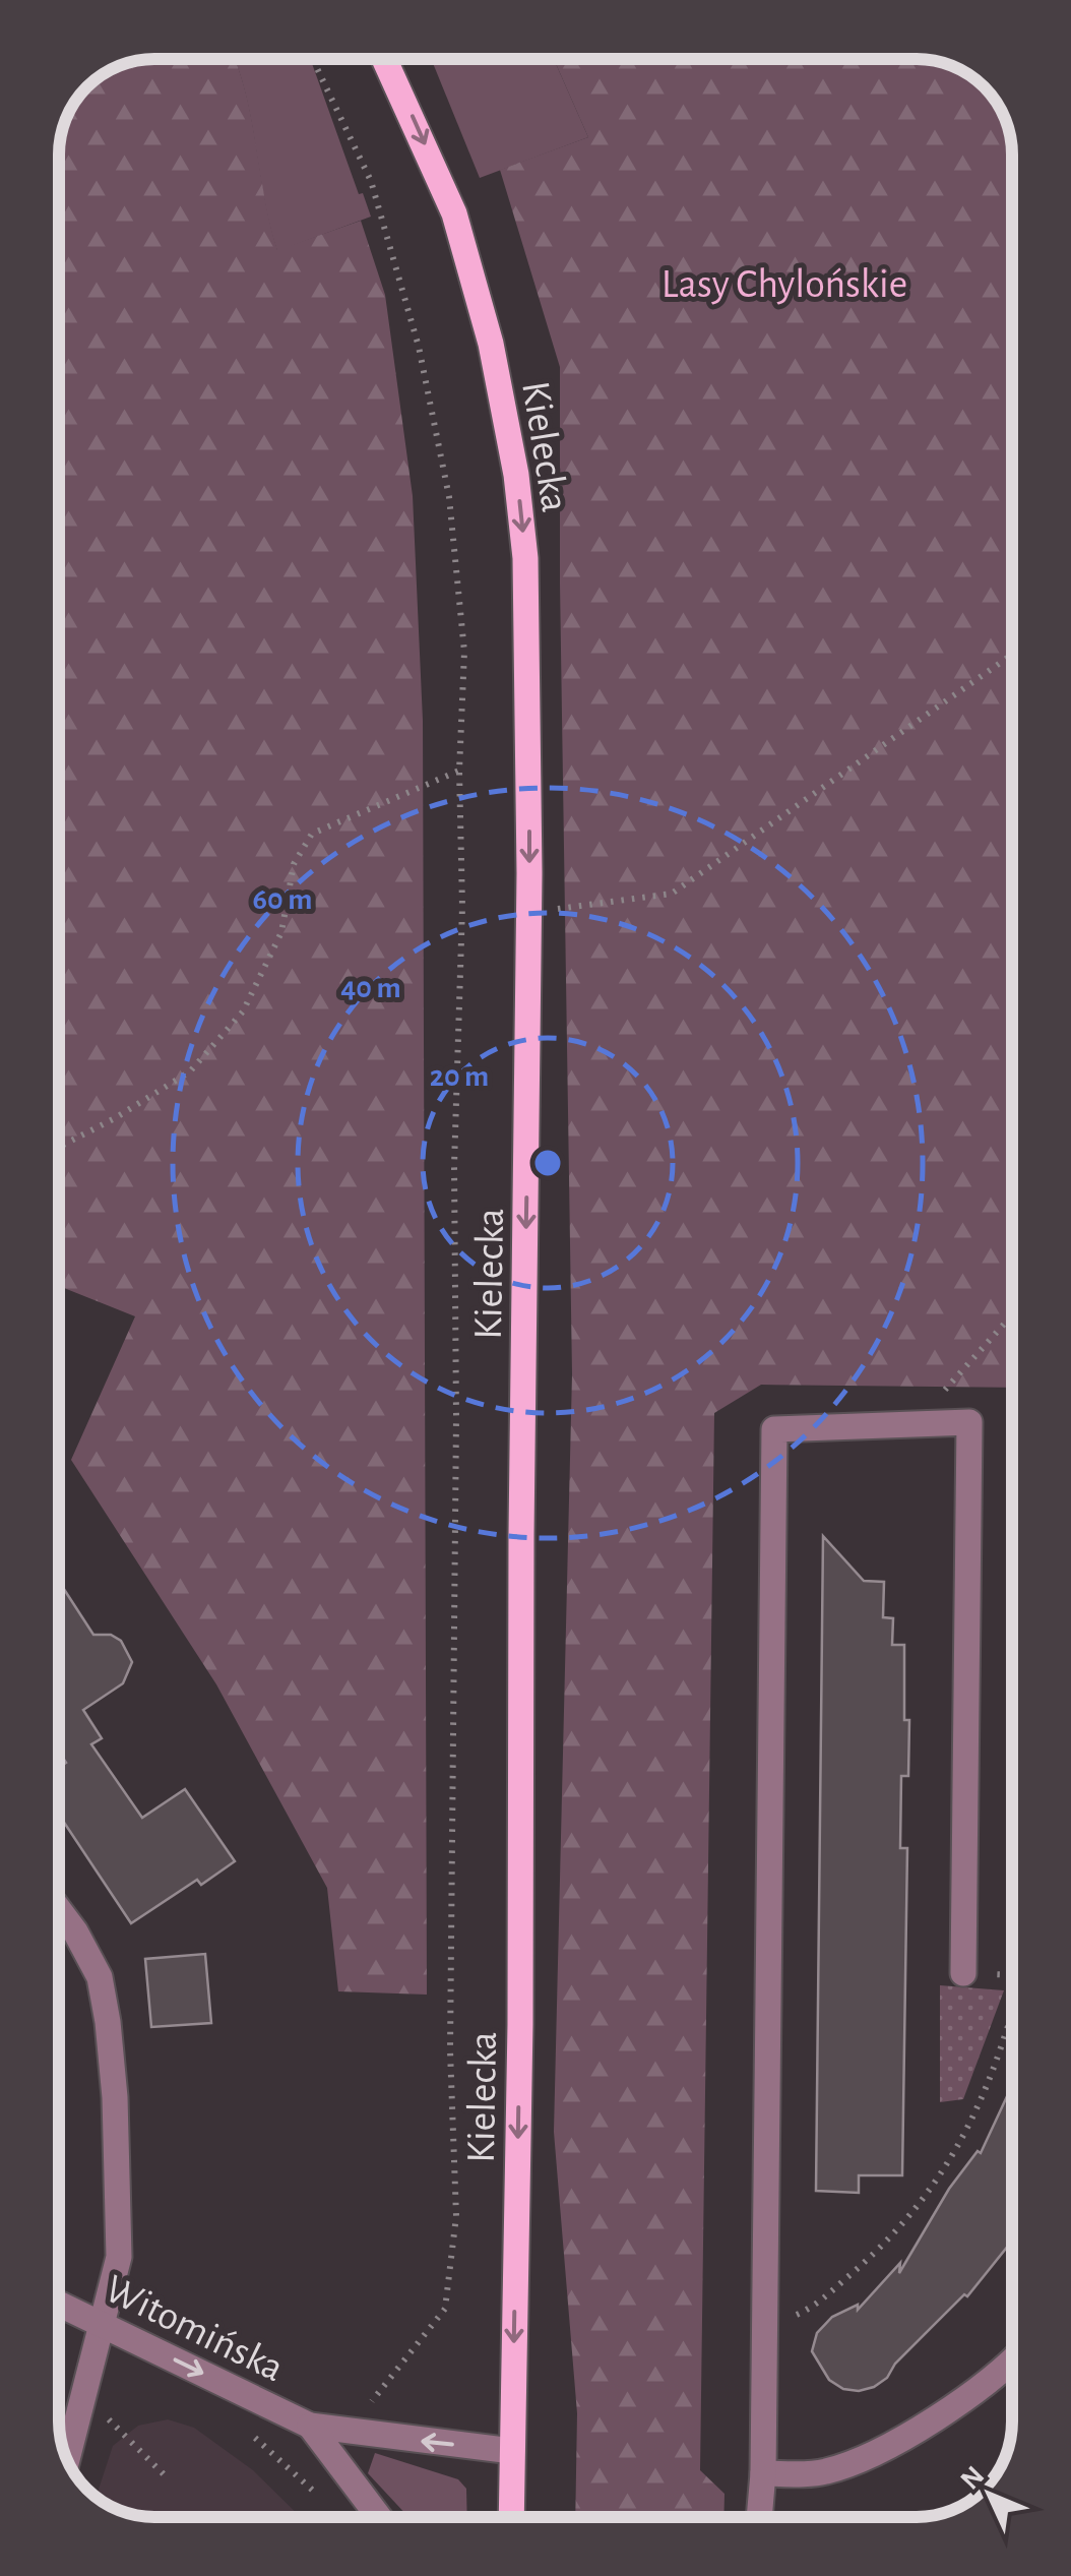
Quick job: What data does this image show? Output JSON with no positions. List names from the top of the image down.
{
  "streets": {
    "main road": ["Kielecka"],
    "street": ["Witomińska"]
  },
  "crossings": [
    ["Kielecka", "Witomińska"]
  ],
  "one_way": ["Kielecka"],
  "parks": ["Lasy Chylońskie"],
  "north": "top left",
  "rings": ["60 m", "40 m", "20 m"]
}
